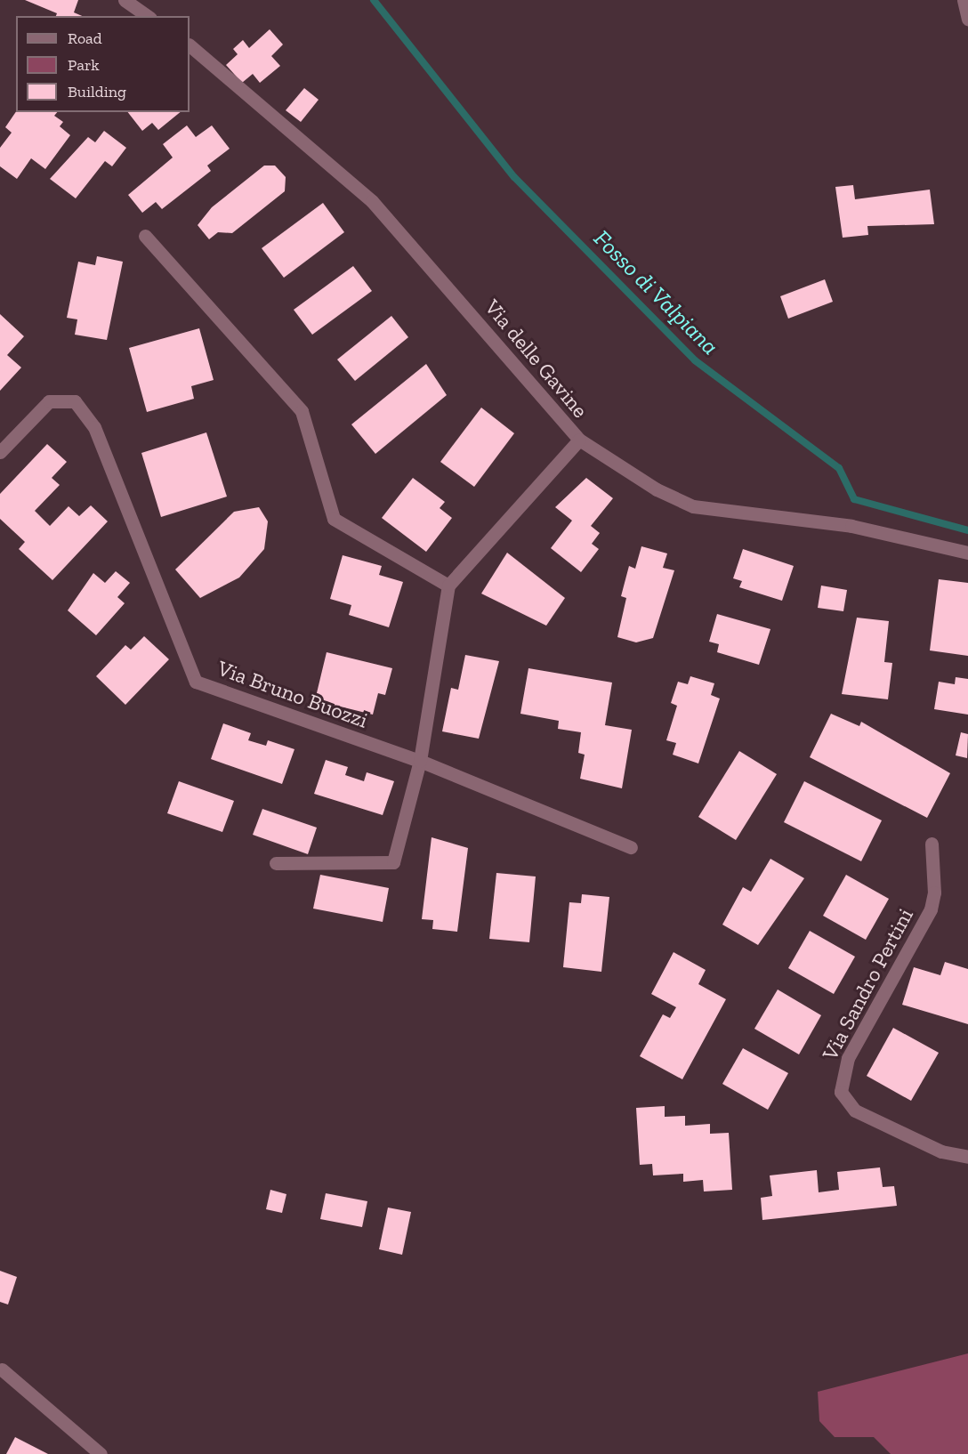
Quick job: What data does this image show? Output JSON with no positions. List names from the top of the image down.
{
  "streets": {
    "street": ["Via delle Gavine", "Via Bruno Buozzi", "Via Sandro Pertini"]
  },
  "water": ["Fosso di Valpiana"],
  "legend": ["Road", "Park", "Building"]
}
